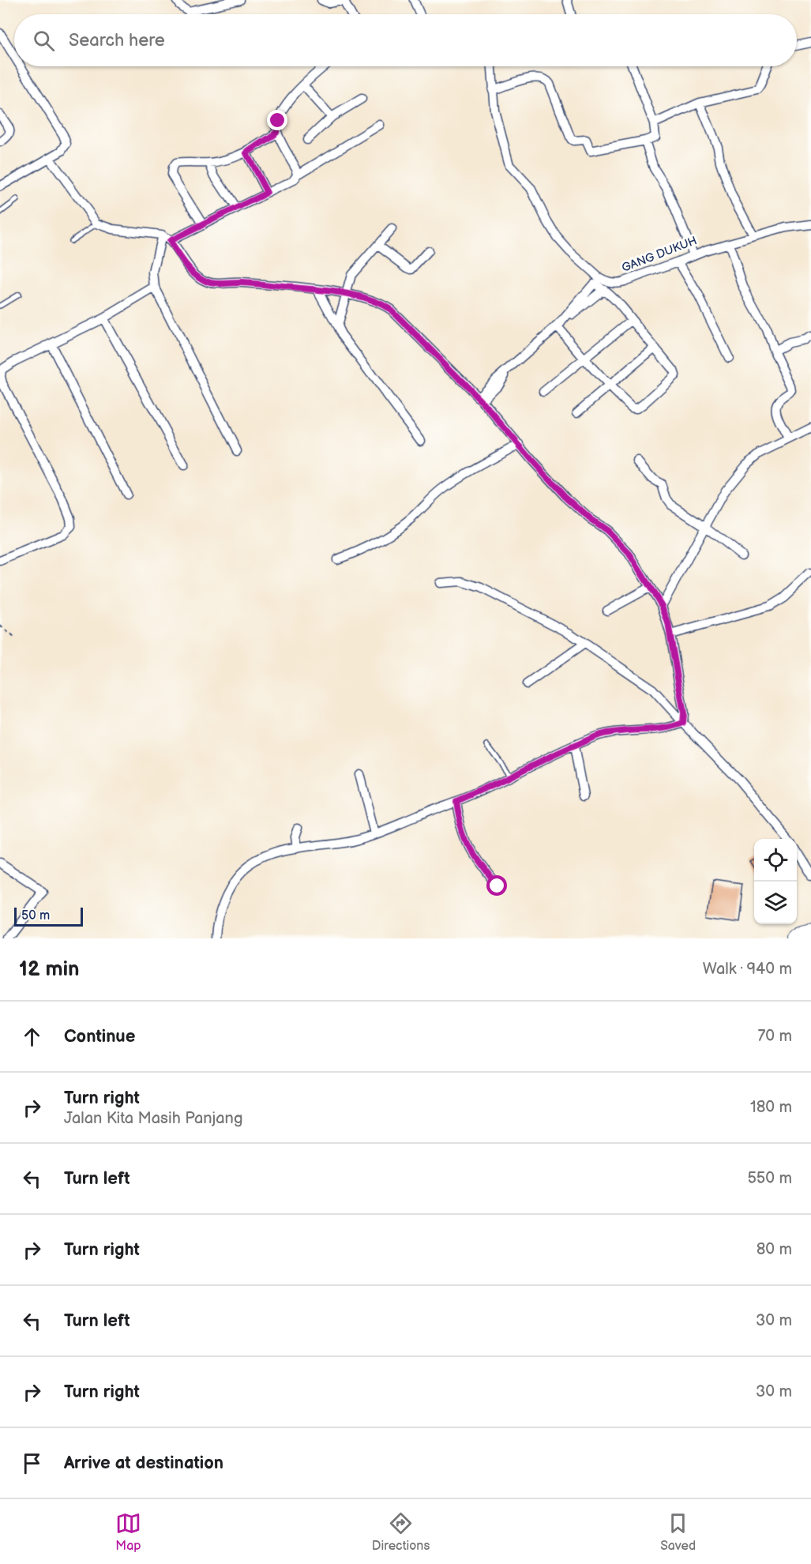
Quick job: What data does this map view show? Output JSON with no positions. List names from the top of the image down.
{
  "streets": {
    "street": ["GANG DUKUH"]
  },
  "scale_bar": "50 m",
  "page": {
    "search": "Search here",
    "scale": "50 m",
    "heading": ["12 min", "Walk · 940 m"],
    "list": [
      ["Continue", "70 m"],
      ["Turn right", "Jalan Kita Masih Panjang", "180 m"],
      ["Turn left", "550 m"],
      ["Turn right", "80 m"],
      ["Turn left", "30 m"],
      ["Turn right", "30 m"],
      "Arrive at destination"
    ],
    "nav": ["Map", "Directions", "Saved"]
  }
}
